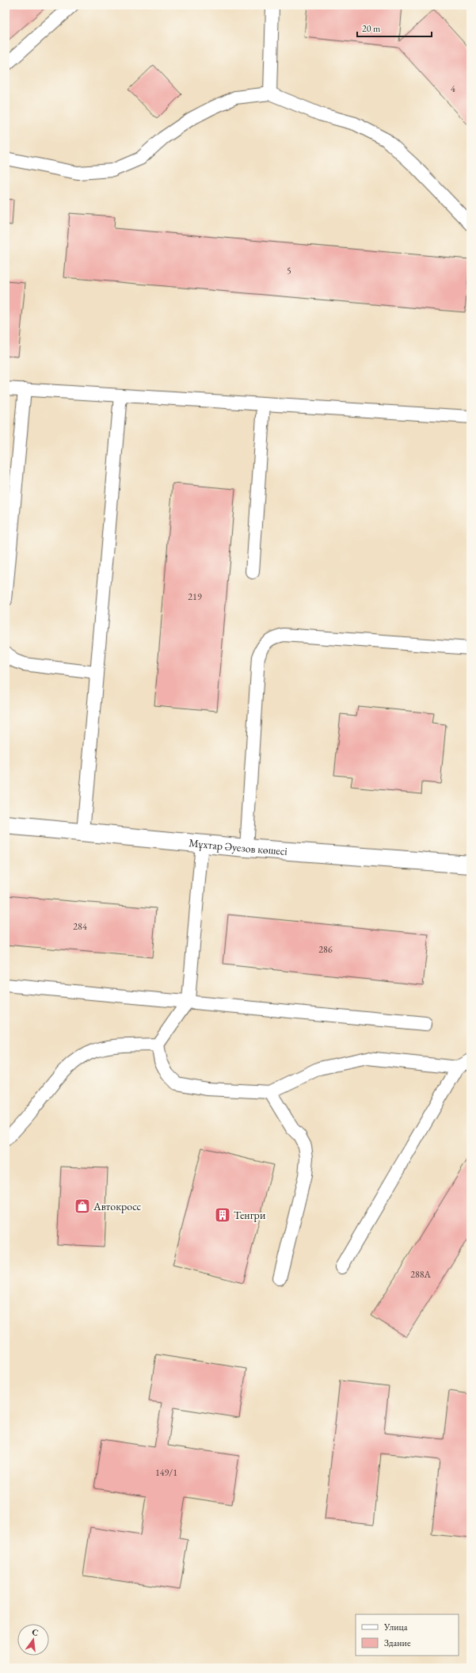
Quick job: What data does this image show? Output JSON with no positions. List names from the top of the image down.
{
  "streets": {
    "street": ["Мұхтар Әуезов көшесі"]
  },
  "places": {
    "shop": ["Автокросс"],
    "building": ["Тенгри"]
  },
  "house_numbers": [
    "4",
    "5",
    "219",
    "284",
    "286",
    "288А",
    "149/1"
  ],
  "legend": ["Улица", "Здание"],
  "scale_bar": "20 m",
  "north": "top"
}
